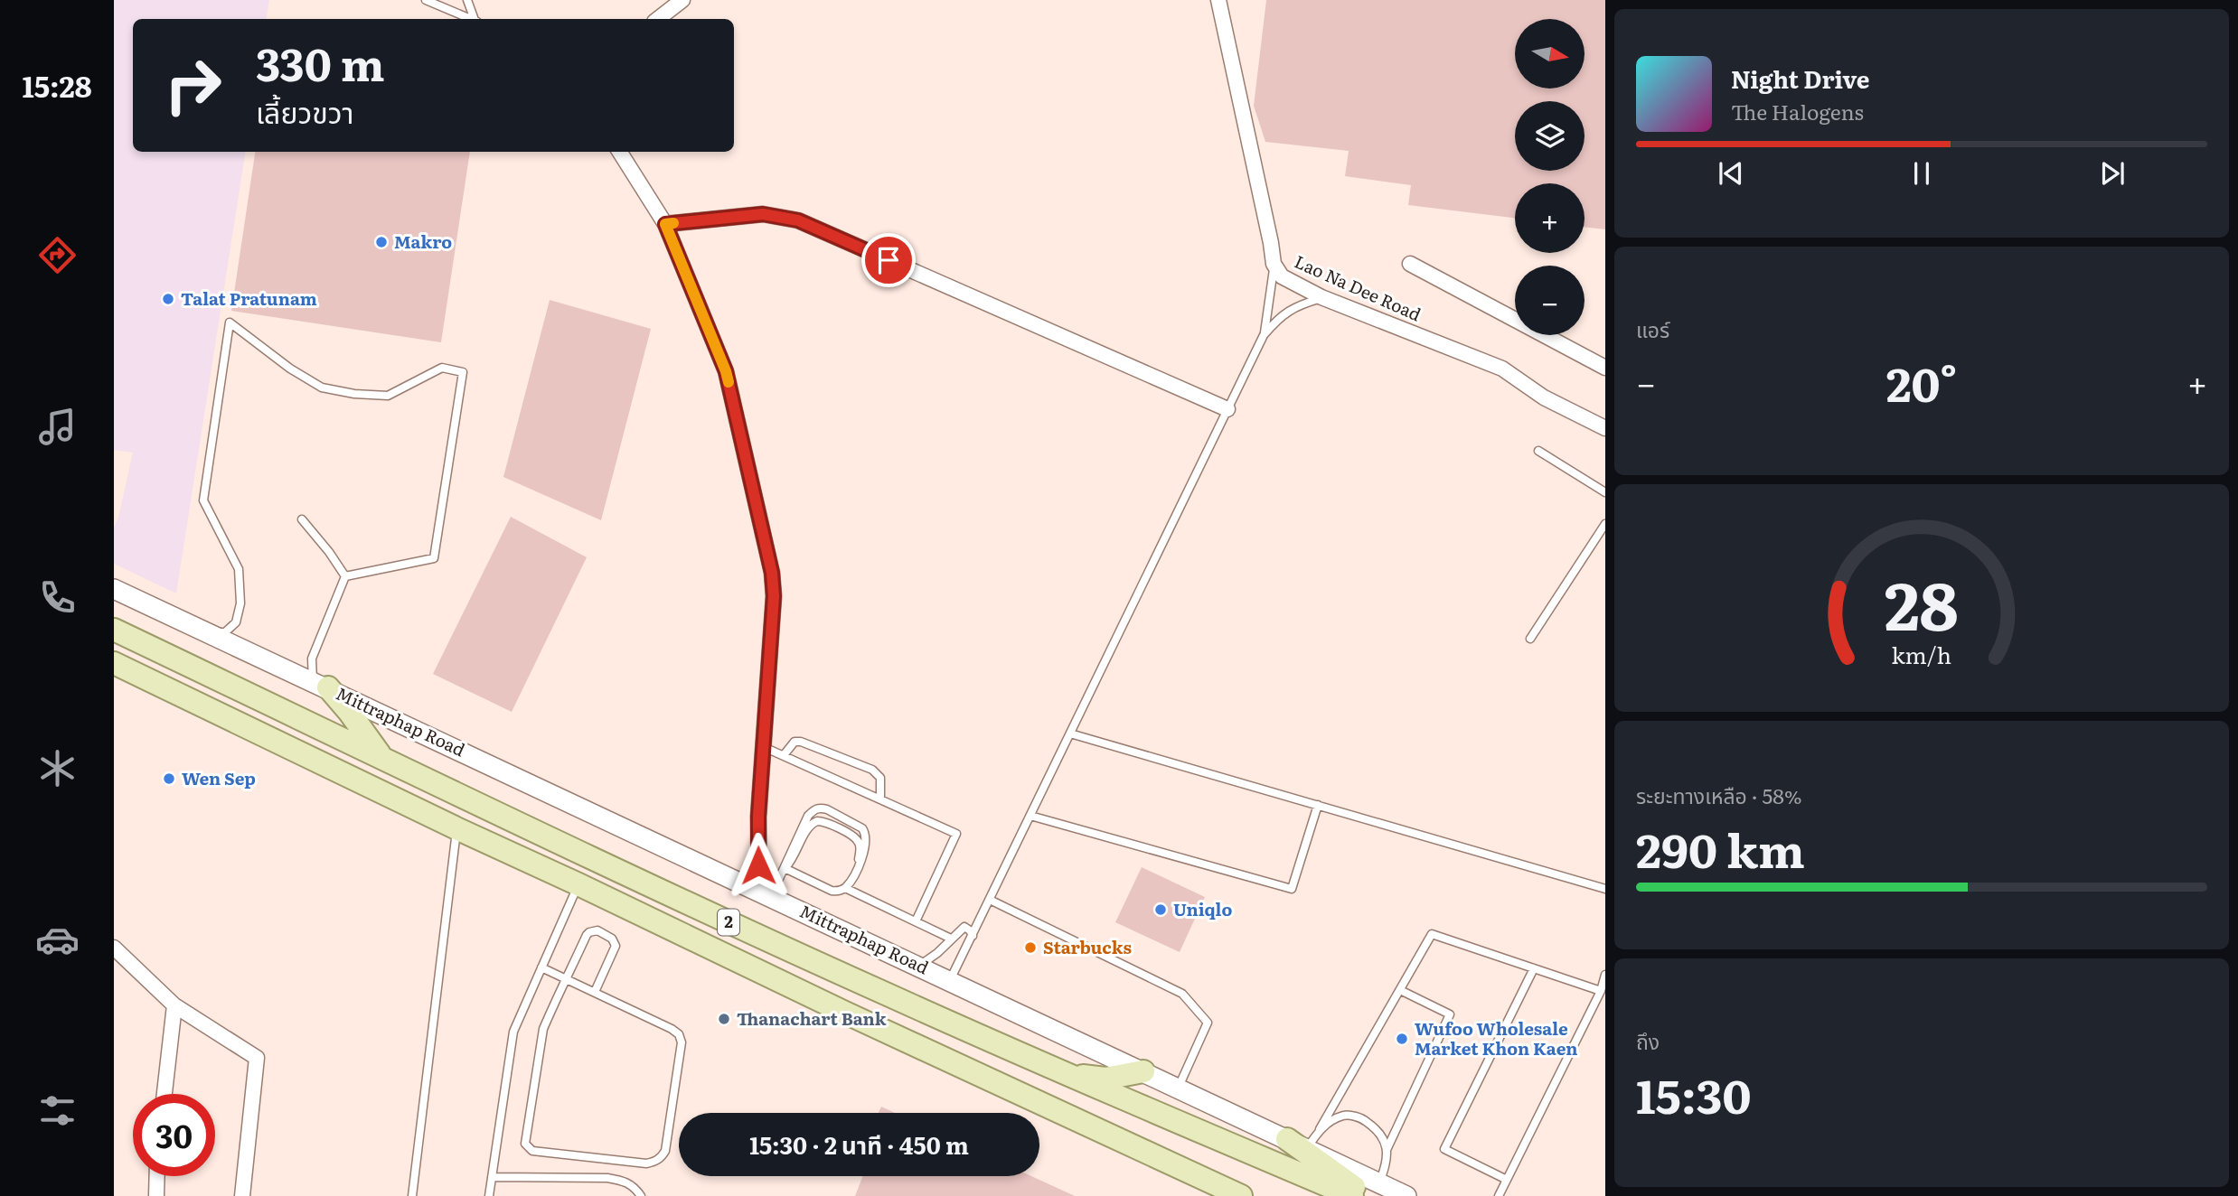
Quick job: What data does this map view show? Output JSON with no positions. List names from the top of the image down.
{
  "streets": {
    "main road": ["Mittraphap Road", "2"],
    "street": ["Lao Na Dee Road"]
  },
  "places": [
    "Makro",
    "Talat Pratunam",
    "Wen Sep",
    "Uniqlo",
    "Starbucks",
    "Thanachart Bank",
    "Wufoo Wholesale Market Khon Kaen"
  ],
  "north": "right",
  "page": {
    "tabs": "15:28",
    "map_buttons": ["+", "−"],
    "turn": ["330 m", "เลี้ยวขวา"],
    "song": ["Night Drive", "The Halogens"],
    "tile": [
      "แอร์",
      ["ระยะทางเหลือ · 58%", "290 km"],
      ["ถึง", "15:30"]
    ],
    "heat": ["−", "20°", "+"],
    "limit": "30",
    "trip": "15:30 · 2 นาที · 450 m",
    "gauge": ["28", "km/h"]
  }
}
